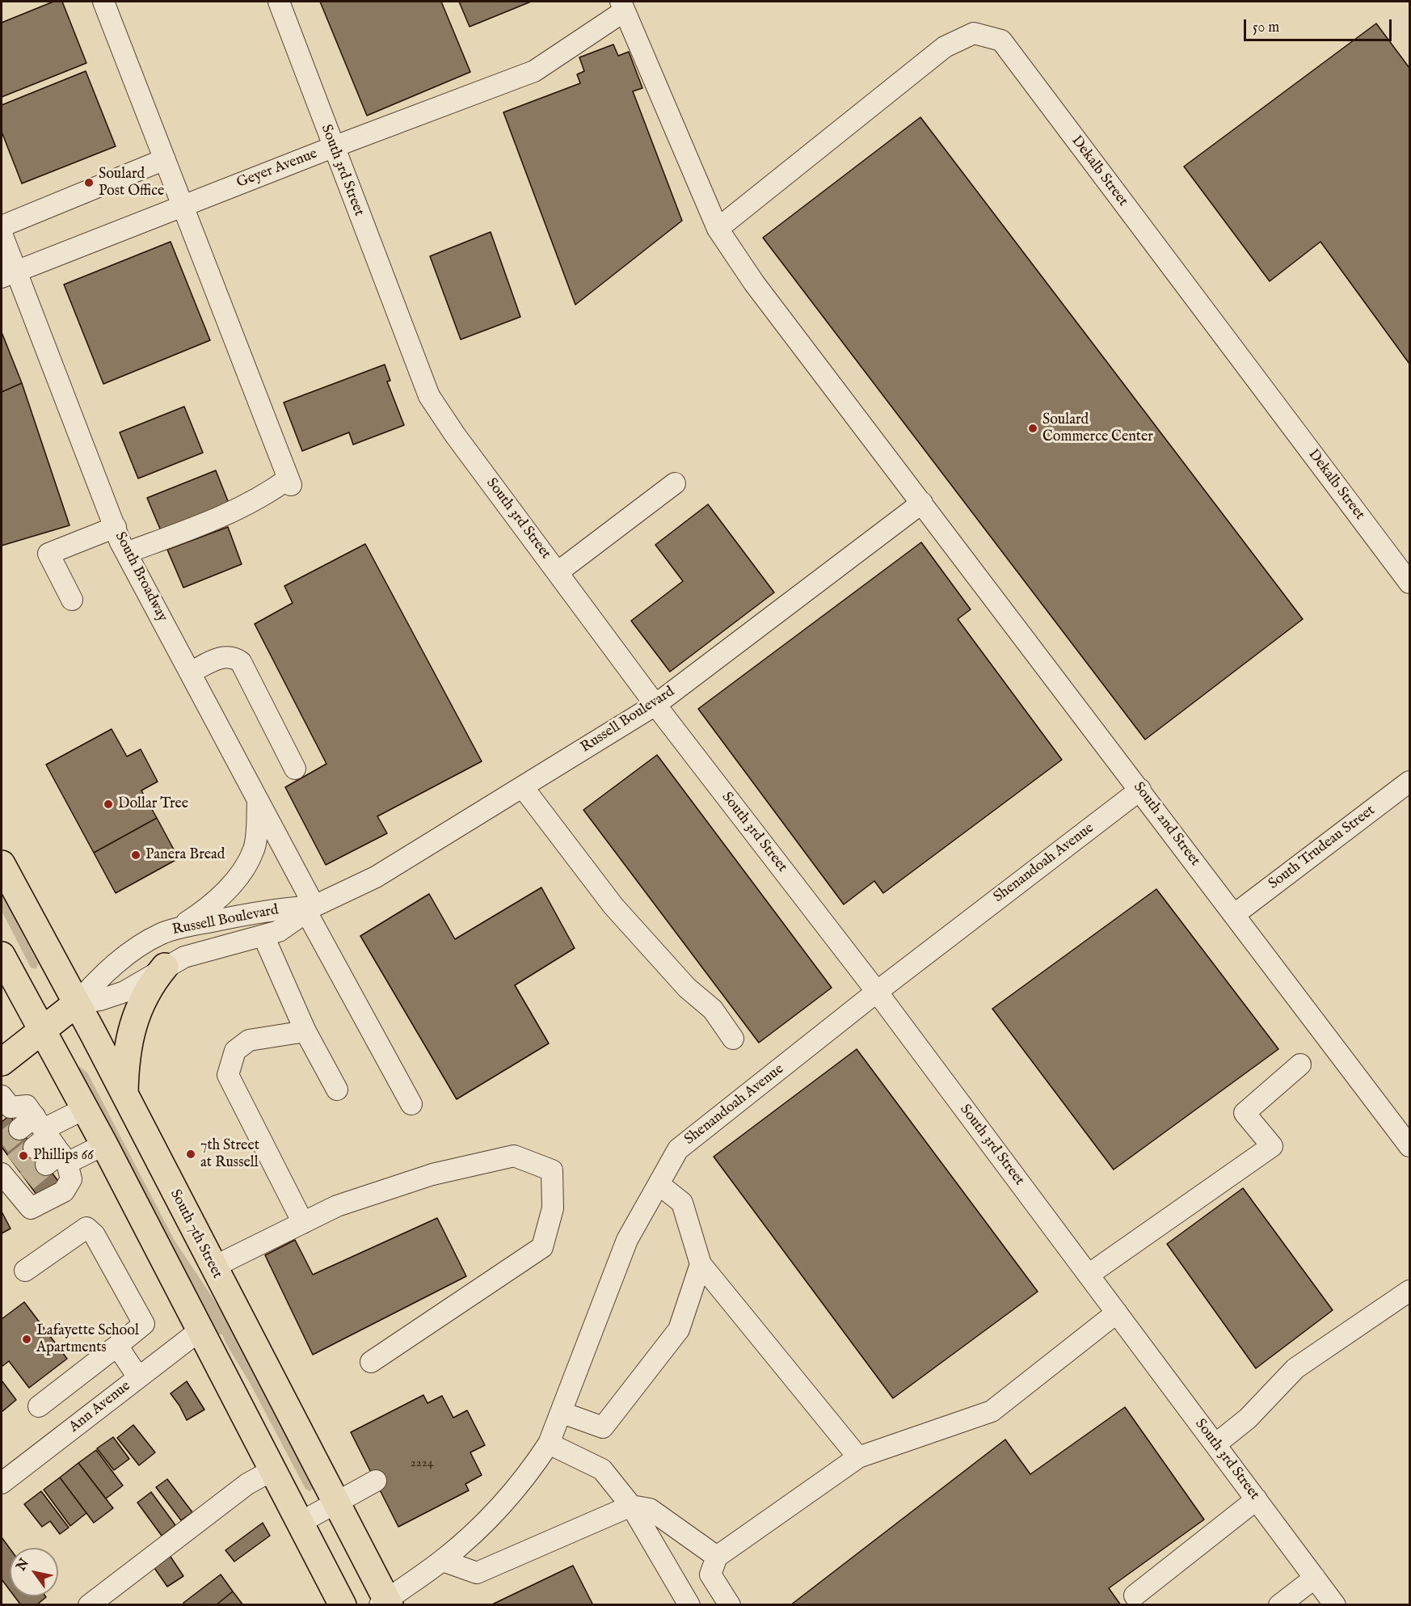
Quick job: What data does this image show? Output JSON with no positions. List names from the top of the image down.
{
  "streets": {
    "main road": ["Russell Boulevard", "South 7th Street"],
    "street": [
      "Geyer Avenue",
      "South 3rd Street",
      "Dekalb Street",
      "South Broadway",
      "South 2nd Street",
      "South Trudeau Street",
      "Shenandoah Avenue",
      "Ann Avenue"
    ]
  },
  "crossings": [
    ["Geyer Avenue", "South 3rd Street"],
    ["Geyer Avenue", "South Broadway"],
    ["Geyer Avenue", "South 2nd Street"],
    ["South 3rd Street", "Russell Boulevard"],
    ["South 3rd Street", "Shenandoah Avenue"],
    ["Dekalb Street", "South 2nd Street"],
    ["South Broadway", "Russell Boulevard"],
    ["Russell Boulevard", "South 2nd Street"],
    ["Russell Boulevard", "South 7th Street"],
    ["South 2nd Street", "South Trudeau Street"],
    ["South 2nd Street", "Shenandoah Avenue"],
    ["Shenandoah Avenue", "South 7th Street"]
  ],
  "places": [
    "Soulard Post Office",
    "Soulard Commerce Center",
    "Dollar Tree",
    "Panera Bread",
    "7th Street at Russell",
    "Phillips 66",
    "Lafayette School Apartments"
  ],
  "house_numbers": ["2224"],
  "scale_bar": "50 m",
  "north": "top left"
}
